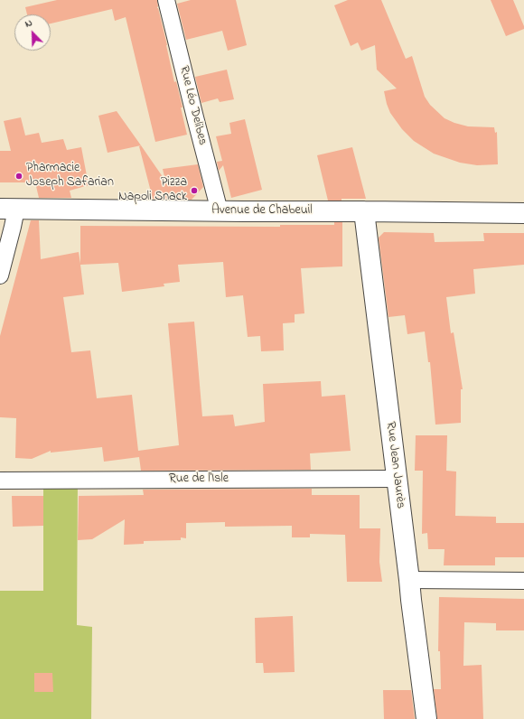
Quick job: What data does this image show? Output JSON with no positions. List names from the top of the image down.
{
  "streets": {
    "street": [
      "Rue Léo Delibes",
      "Avenue de Chabeuil",
      "Rue Jean Jaurès",
      "Rue de l'Isle"
    ]
  },
  "crossings": [
    ["Rue Léo Delibes", "Avenue de Chabeuil"],
    ["Avenue de Chabeuil", "Rue Jean Jaurès"],
    ["Rue Jean Jaurès", "Rue de l'Isle"]
  ],
  "places": ["Pharmacie Joseph Safarian", "Pizza Napoli Snack"],
  "north": "top left"
}
